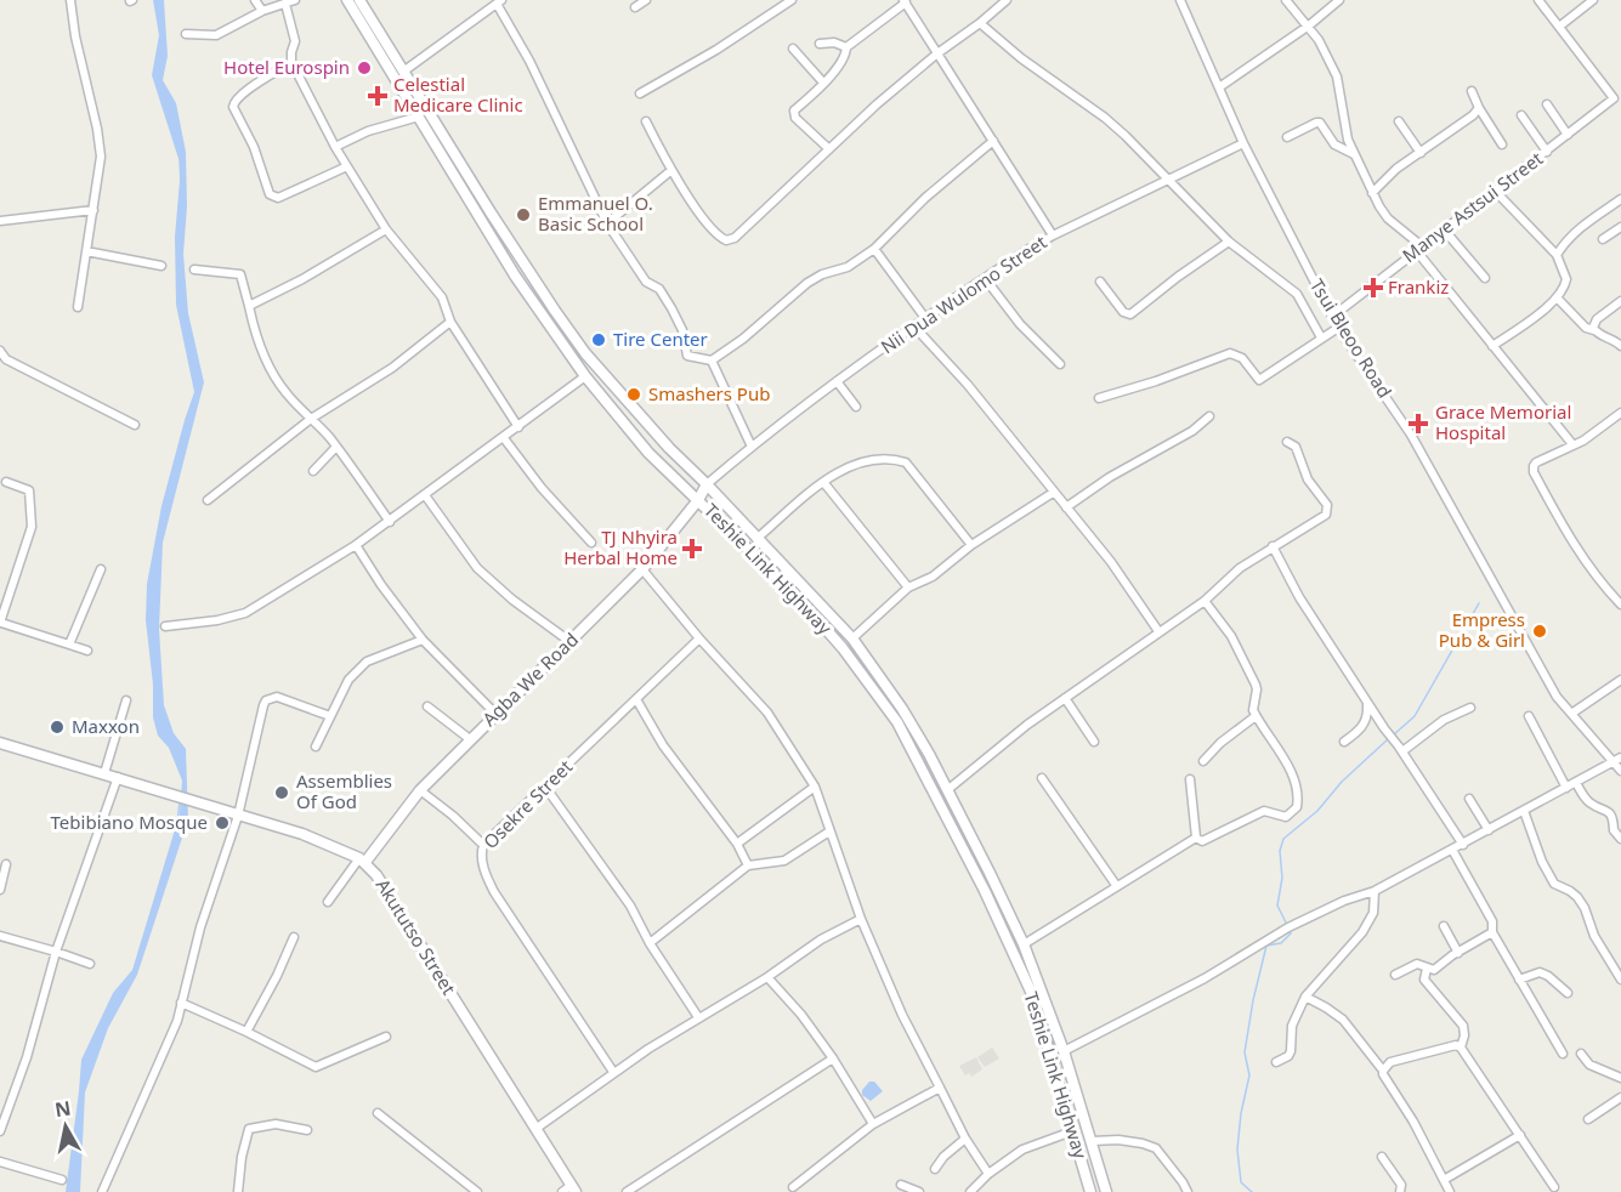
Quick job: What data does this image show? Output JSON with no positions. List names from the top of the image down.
{
  "streets": {
    "main road": ["Teshie Link Highway", "Agba We Road", "Akututso Street"],
    "street": [
      "Manye Astsui Street",
      "Nii Dua Wulomo Street",
      "Tsui Bleoo Road",
      "Osekre Street"
    ]
  },
  "crossings": [
    ["Manye Astsui Street", "Tsui Bleoo Road"],
    ["Nii Dua Wulomo Street", "Tsui Bleoo Road"],
    ["Nii Dua Wulomo Street", "Teshie Link Highway"],
    ["Nii Dua Wulomo Street", "Agba We Road"],
    ["Teshie Link Highway", "Agba We Road"],
    ["Agba We Road", "Akututso Street"]
  ],
  "places": {
    "other": [
      "Hotel Eurospin",
      "Emmanuel O. Basic School",
      "Tire Center",
      "Smashers Pub",
      "Empress Pub & Girl",
      "Maxxon",
      "Assemblies Of God",
      "Tebibiano Mosque"
    ],
    "health": [
      "Celestial Medicare Clinic",
      "Frankiz",
      "Grace Memorial Hospital",
      "TJ Nhyira Herbal Home"
    ]
  },
  "north": "top"
}
